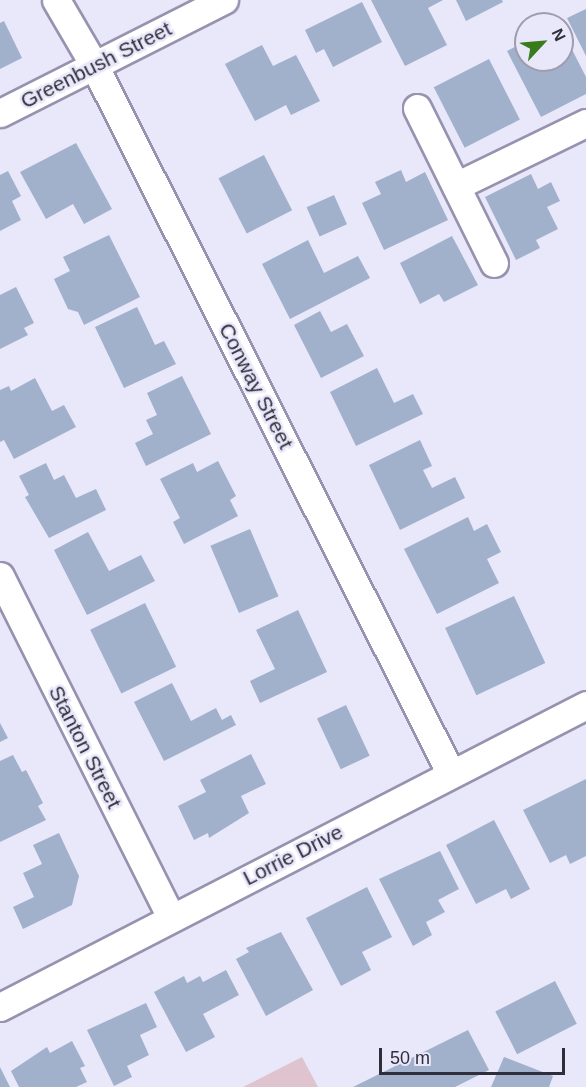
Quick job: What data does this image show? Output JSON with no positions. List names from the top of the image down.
{
  "streets": {
    "street": [
      "Greenbush Street",
      "Conway Street",
      "Stanton Street",
      "Lorrie Drive"
    ]
  },
  "crossings": [
    ["Greenbush Street", "Conway Street"],
    ["Conway Street", "Lorrie Drive"],
    ["Stanton Street", "Lorrie Drive"]
  ],
  "scale_bar": "50 m",
  "north": "top right"
}
